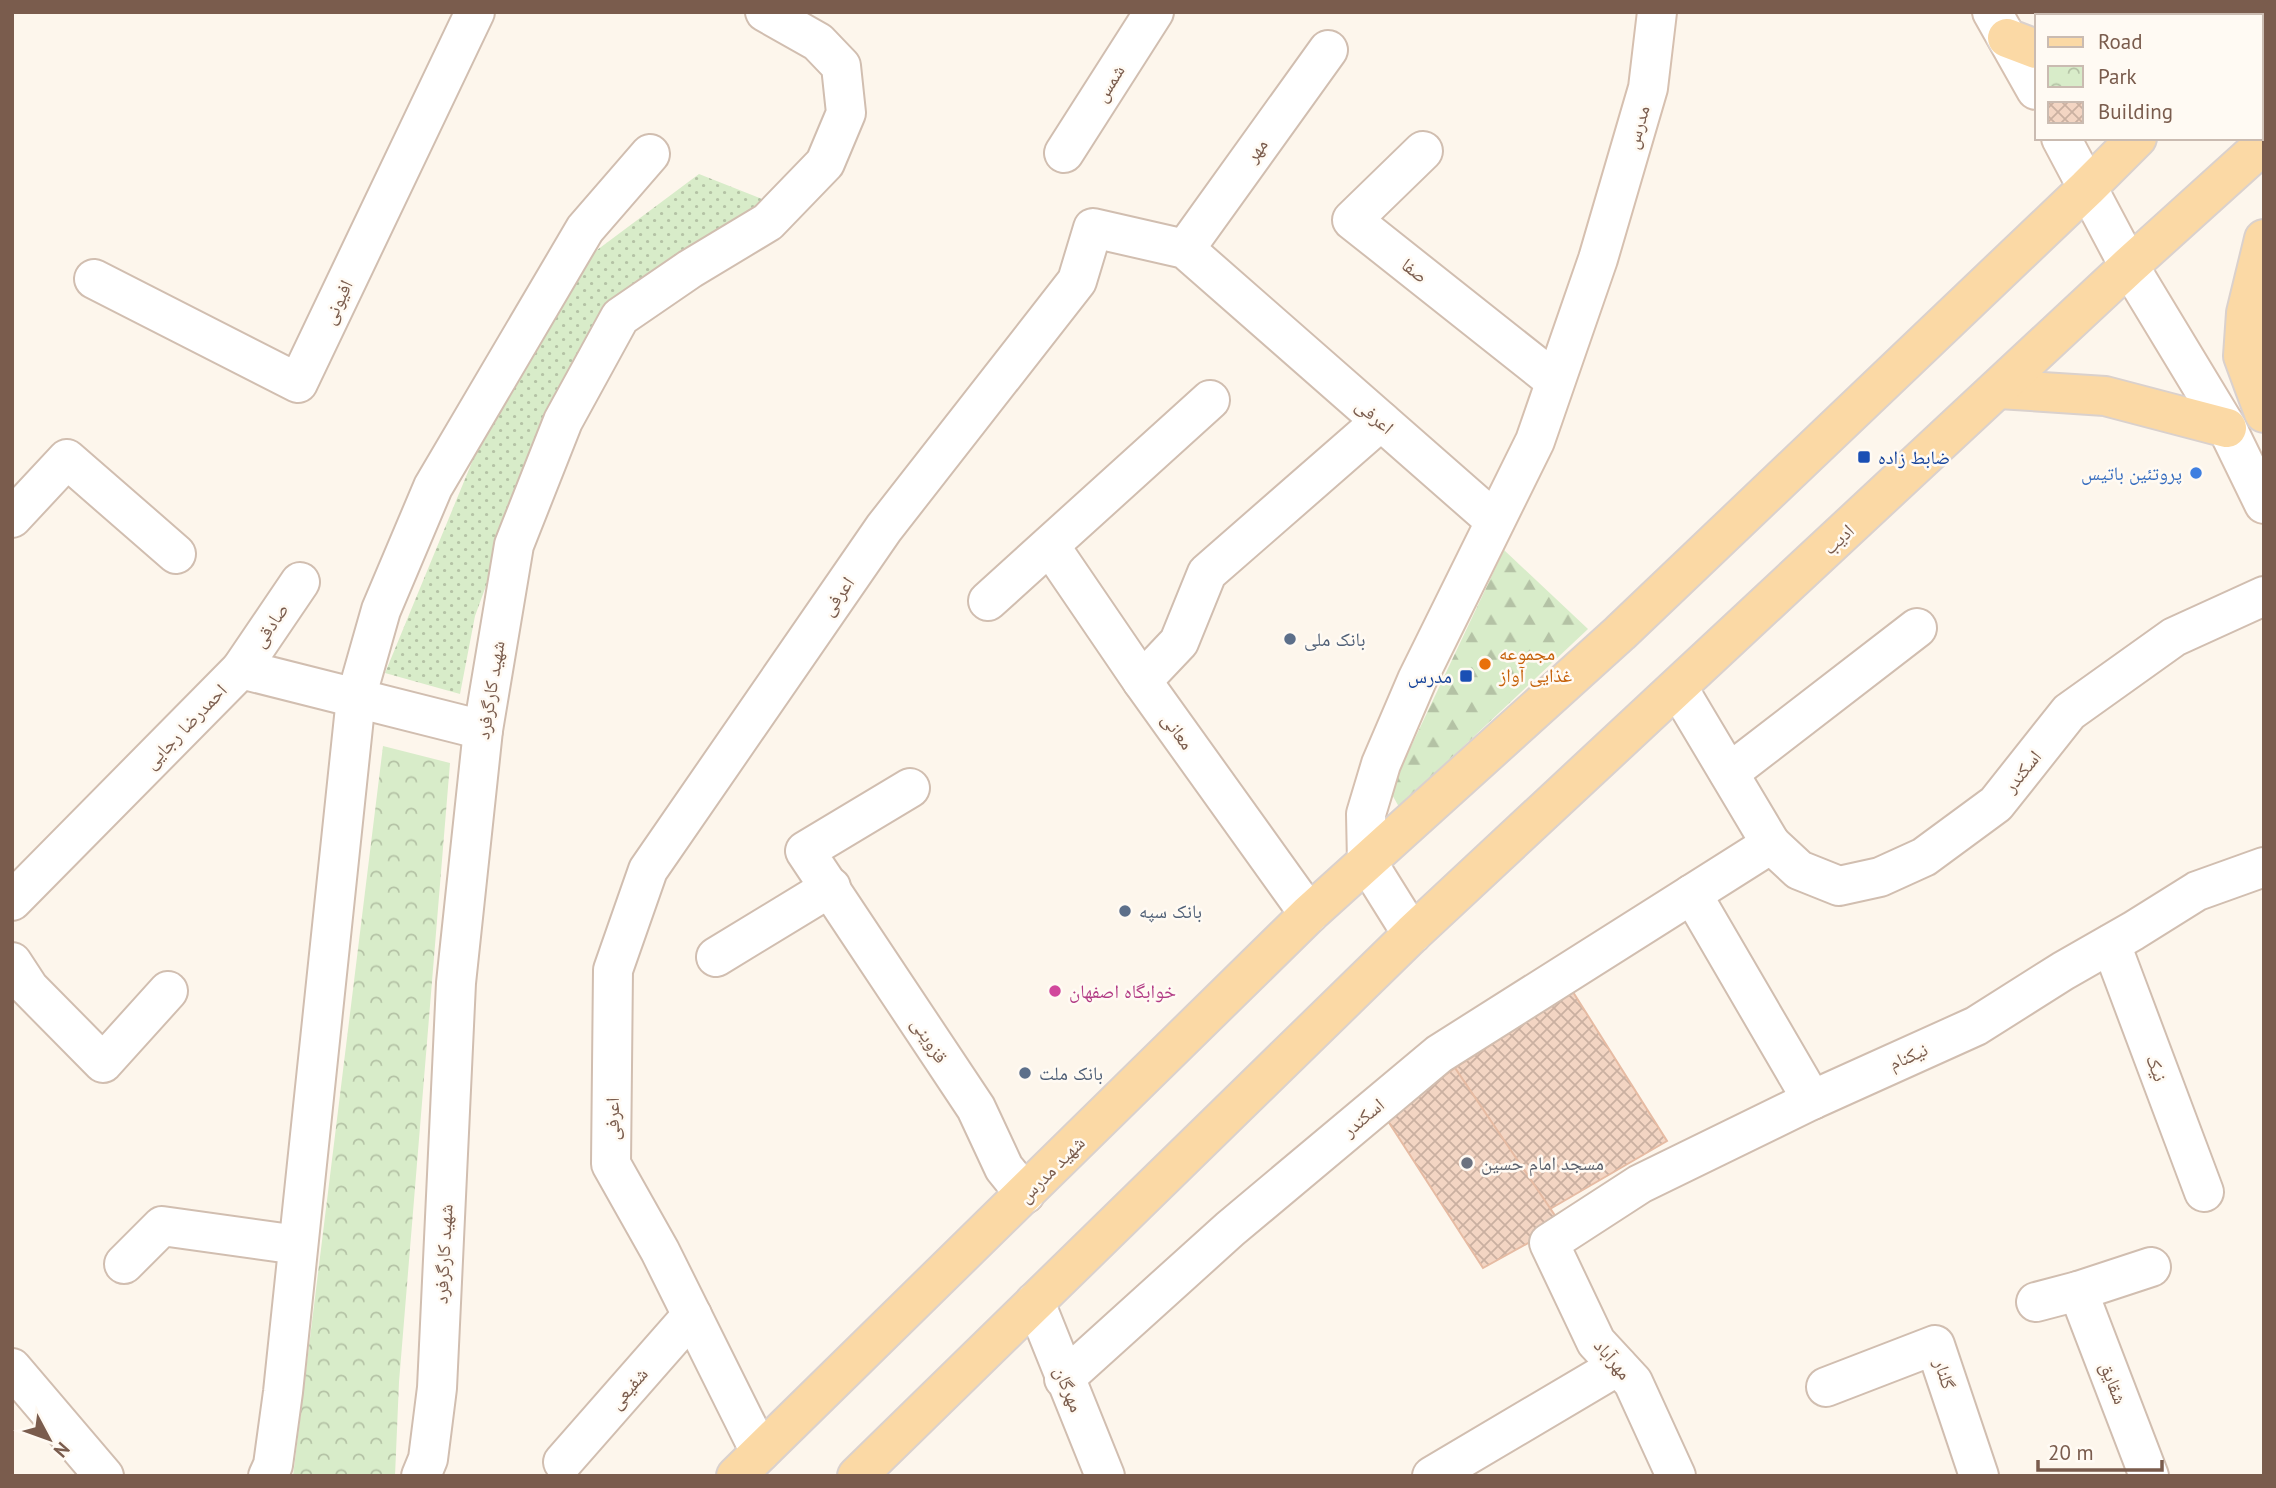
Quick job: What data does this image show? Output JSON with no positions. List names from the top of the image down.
{
  "streets": {
    "main road": ["ادیب", "شهید مدرس"],
    "street": [
      "شمس",
      "مدرس",
      "مهر",
      "صفا",
      "افیونی",
      "اعرفی",
      "صادقی",
      "شهید کارگرفرد",
      "احمدرضا رجایی",
      "معانی",
      "اسکندر",
      "قزوینی",
      "نیکنام",
      "نیک",
      "مهرآباد",
      "گلنار",
      "شقایق",
      "شفیعی",
      "مهرگان"
    ]
  },
  "crossings": [
    ["مدرس", "صفا"],
    ["مدرس", "اعرفی"],
    ["مدرس", "شهید مدرس"],
    ["مهر", "اعرفی"],
    ["اعرفی", "شهید مدرس"],
    ["اعرفی", "شفیعی"],
    ["ادیب", "اسکندر"],
    ["صادقی", "احمدرضا رجایی"],
    ["شهید کارگرفرد", "احمدرضا رجایی"],
    ["معانی", "شهید مدرس"],
    ["اسکندر", "مهرگان"],
    ["قزوینی", "شهید مدرس"],
    ["نیکنام", "نیک"],
    ["نیکنام", "مهرآباد"]
  ],
  "places": {
    "transit": ["ضابط زاده", "مدرس"],
    "other": [
      "پروتئین باتیس",
      "بانک ملی",
      "مجموعه غذایی آواز",
      "بانک سپه",
      "خوابگاه اصفهان",
      "بانک ملت",
      "مسجد امام حسین"
    ]
  },
  "legend": ["Road", "Park", "Building"],
  "scale_bar": "20 m",
  "north": "bottom right"
}
